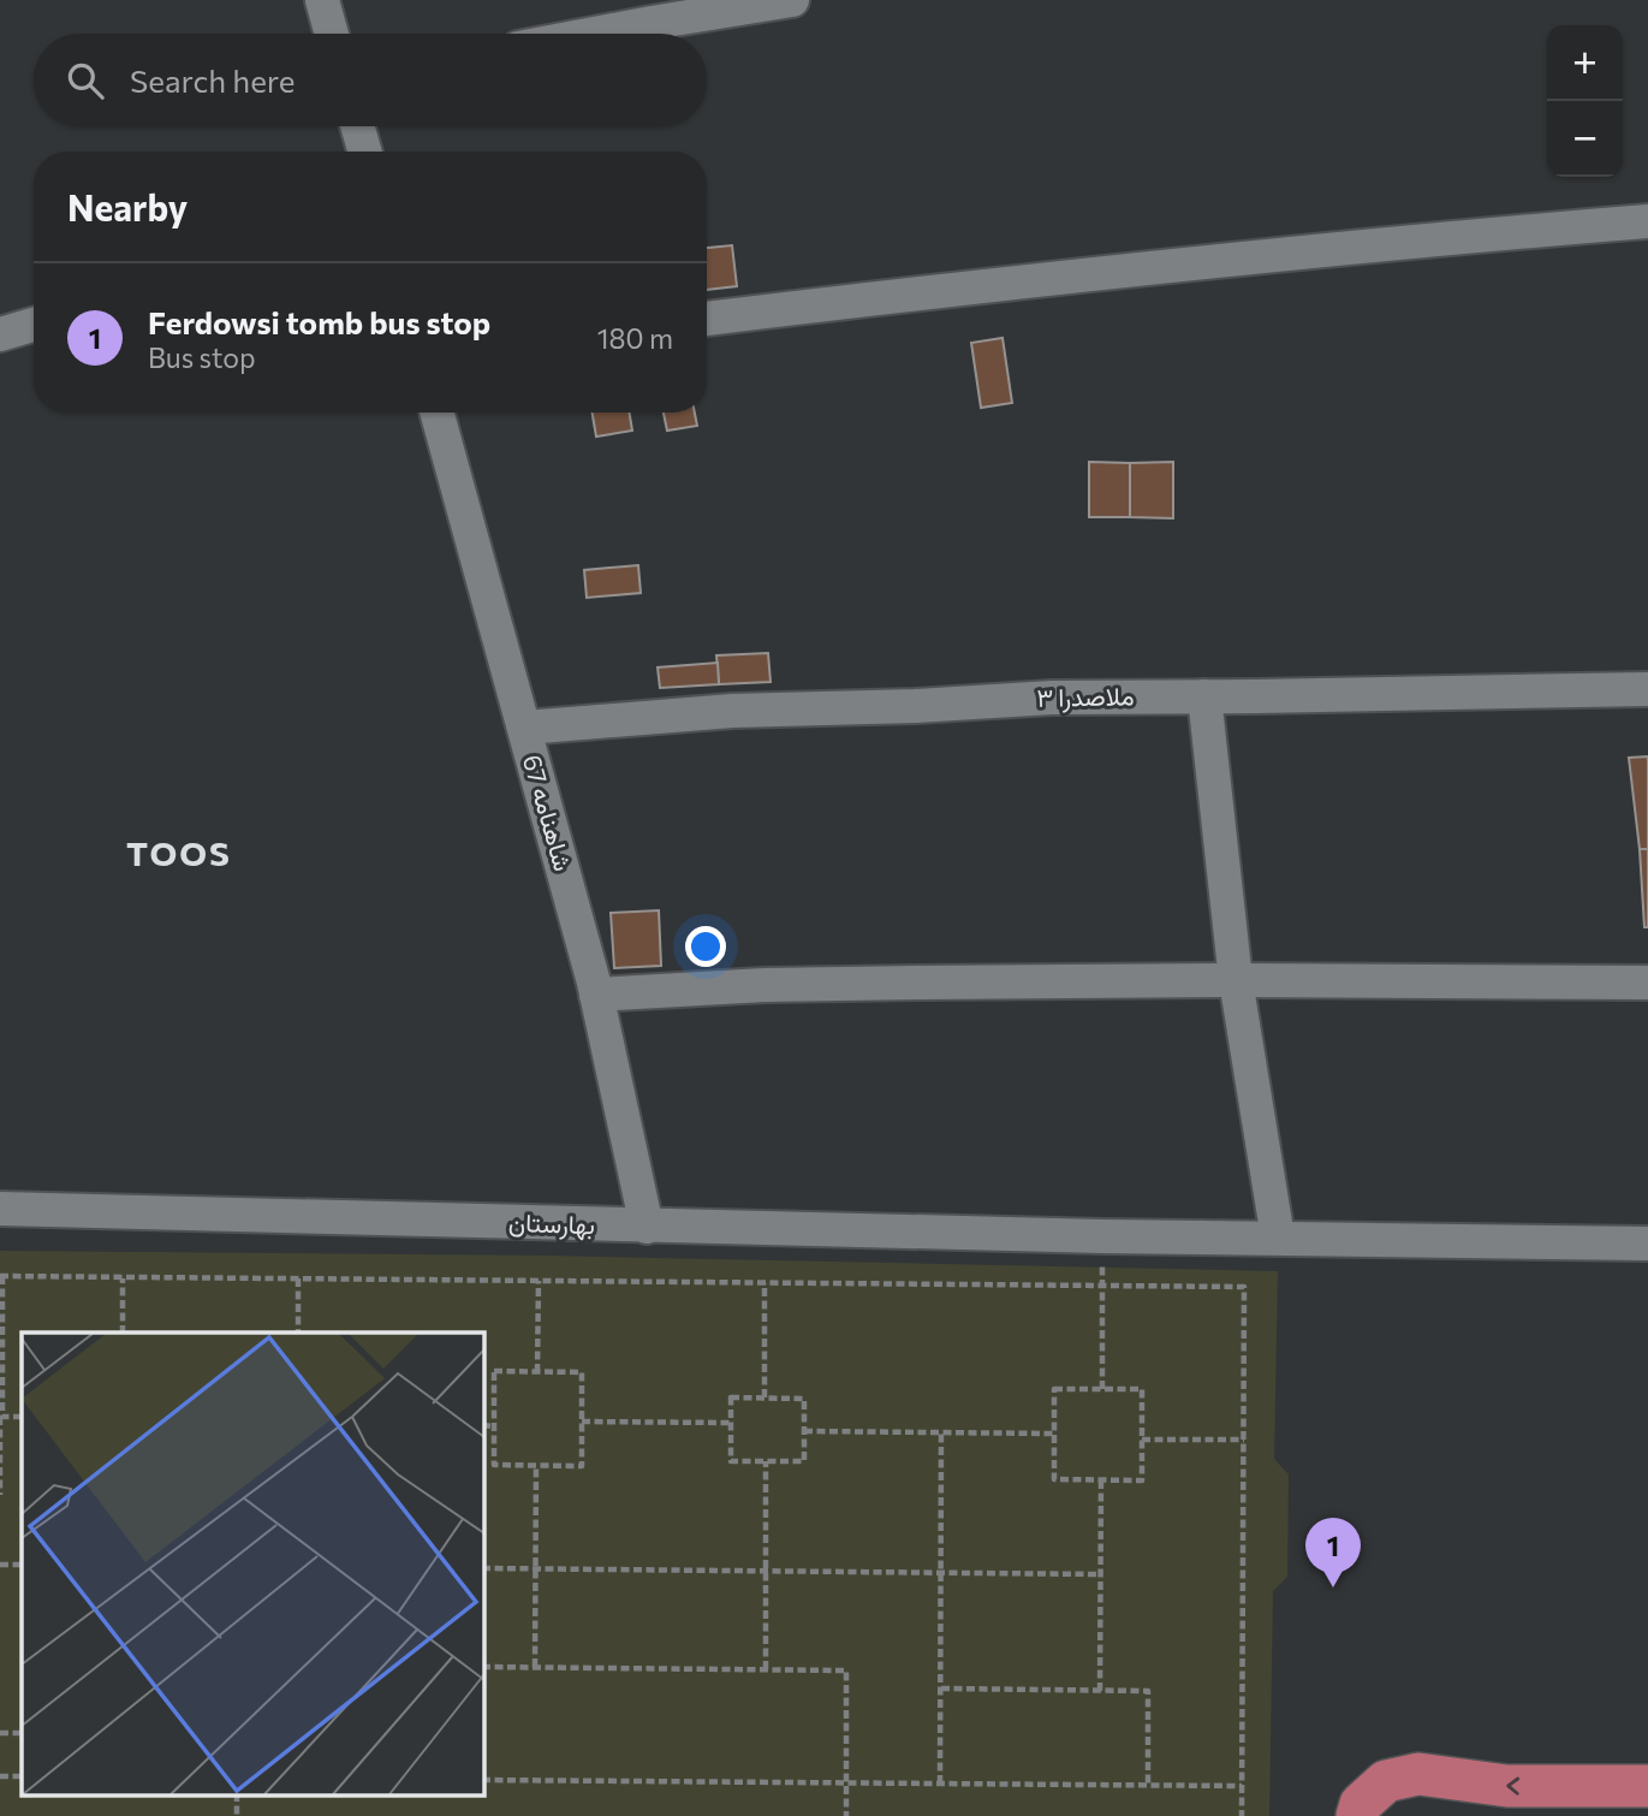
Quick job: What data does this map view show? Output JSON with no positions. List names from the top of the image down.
{
  "streets": {
    "street": ["ملاصدرا ۳", "شاهنامه 67", "بهارستان"]
  },
  "crossings": [
    ["ملاصدرا ۳", "شاهنامه 67"],
    ["شاهنامه 67", "بهارستان"]
  ],
  "districts": ["TOOS"],
  "page": {
    "map_buttons": ["+", "−"],
    "search": "Search here",
    "heading": "Nearby",
    "list": [
      {
        "mark": "1",
        "name": "Ferdowsi tomb bus stop",
        "note": "Bus stop",
        "value": "180 m"
      }
    ],
    "pins": "1"
  }
}
